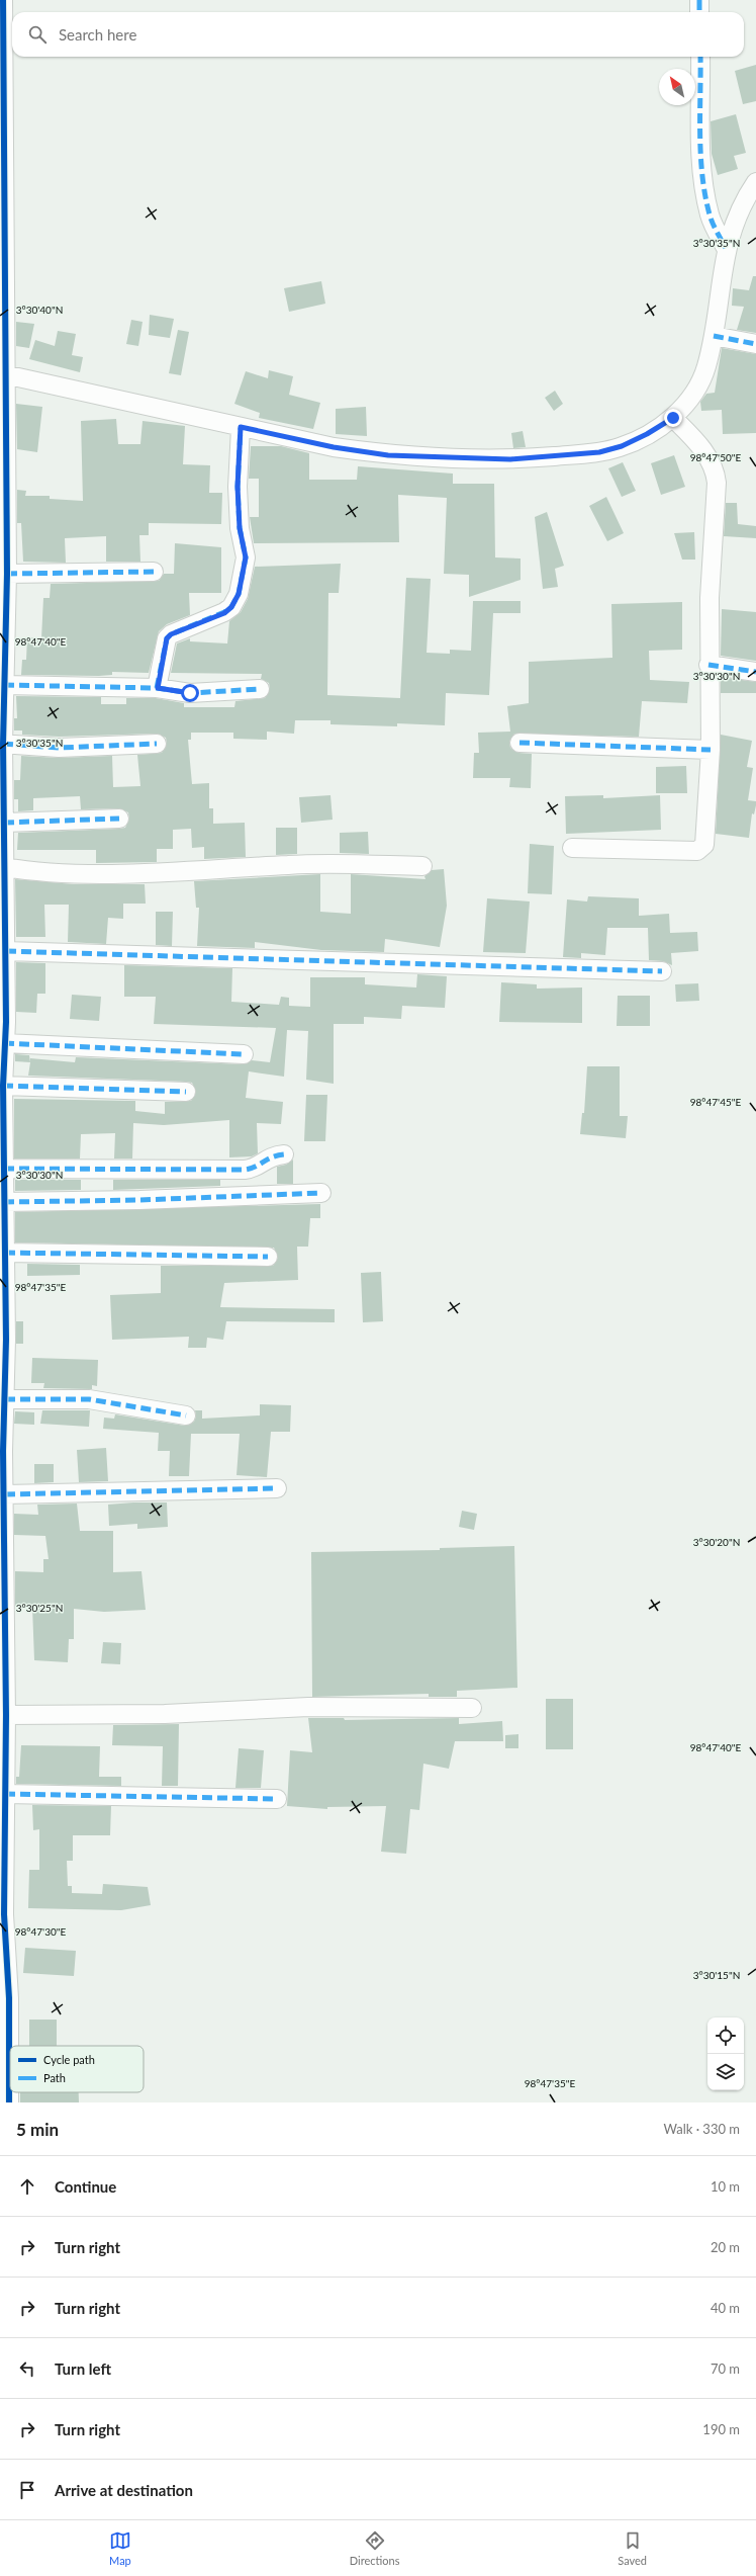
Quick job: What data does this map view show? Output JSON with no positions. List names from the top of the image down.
{
  "legend": ["Cycle path", "Path"],
  "north": "top left",
  "page": {
    "search": "Search here",
    "heading": ["5 min", "Walk · 330 m"],
    "list": [
      ["Continue", "10 m"],
      ["Turn right", "20 m"],
      ["Turn right", "40 m"],
      ["Turn left", "70 m"],
      ["Turn right", "190 m"],
      "Arrive at destination"
    ],
    "nav": ["Map", "Directions", "Saved"]
  },
  "coordinates": [
    "3°30'35\"N",
    "3°30'40\"N",
    "98°47'50\"E",
    "98°47'40\"E",
    "3°30'30\"N",
    "98°47'45\"E",
    "98°47'35\"E",
    "3°30'20\"N",
    "3°30'25\"N",
    "98°47'30\"E",
    "3°30'15\"N"
  ]
}
